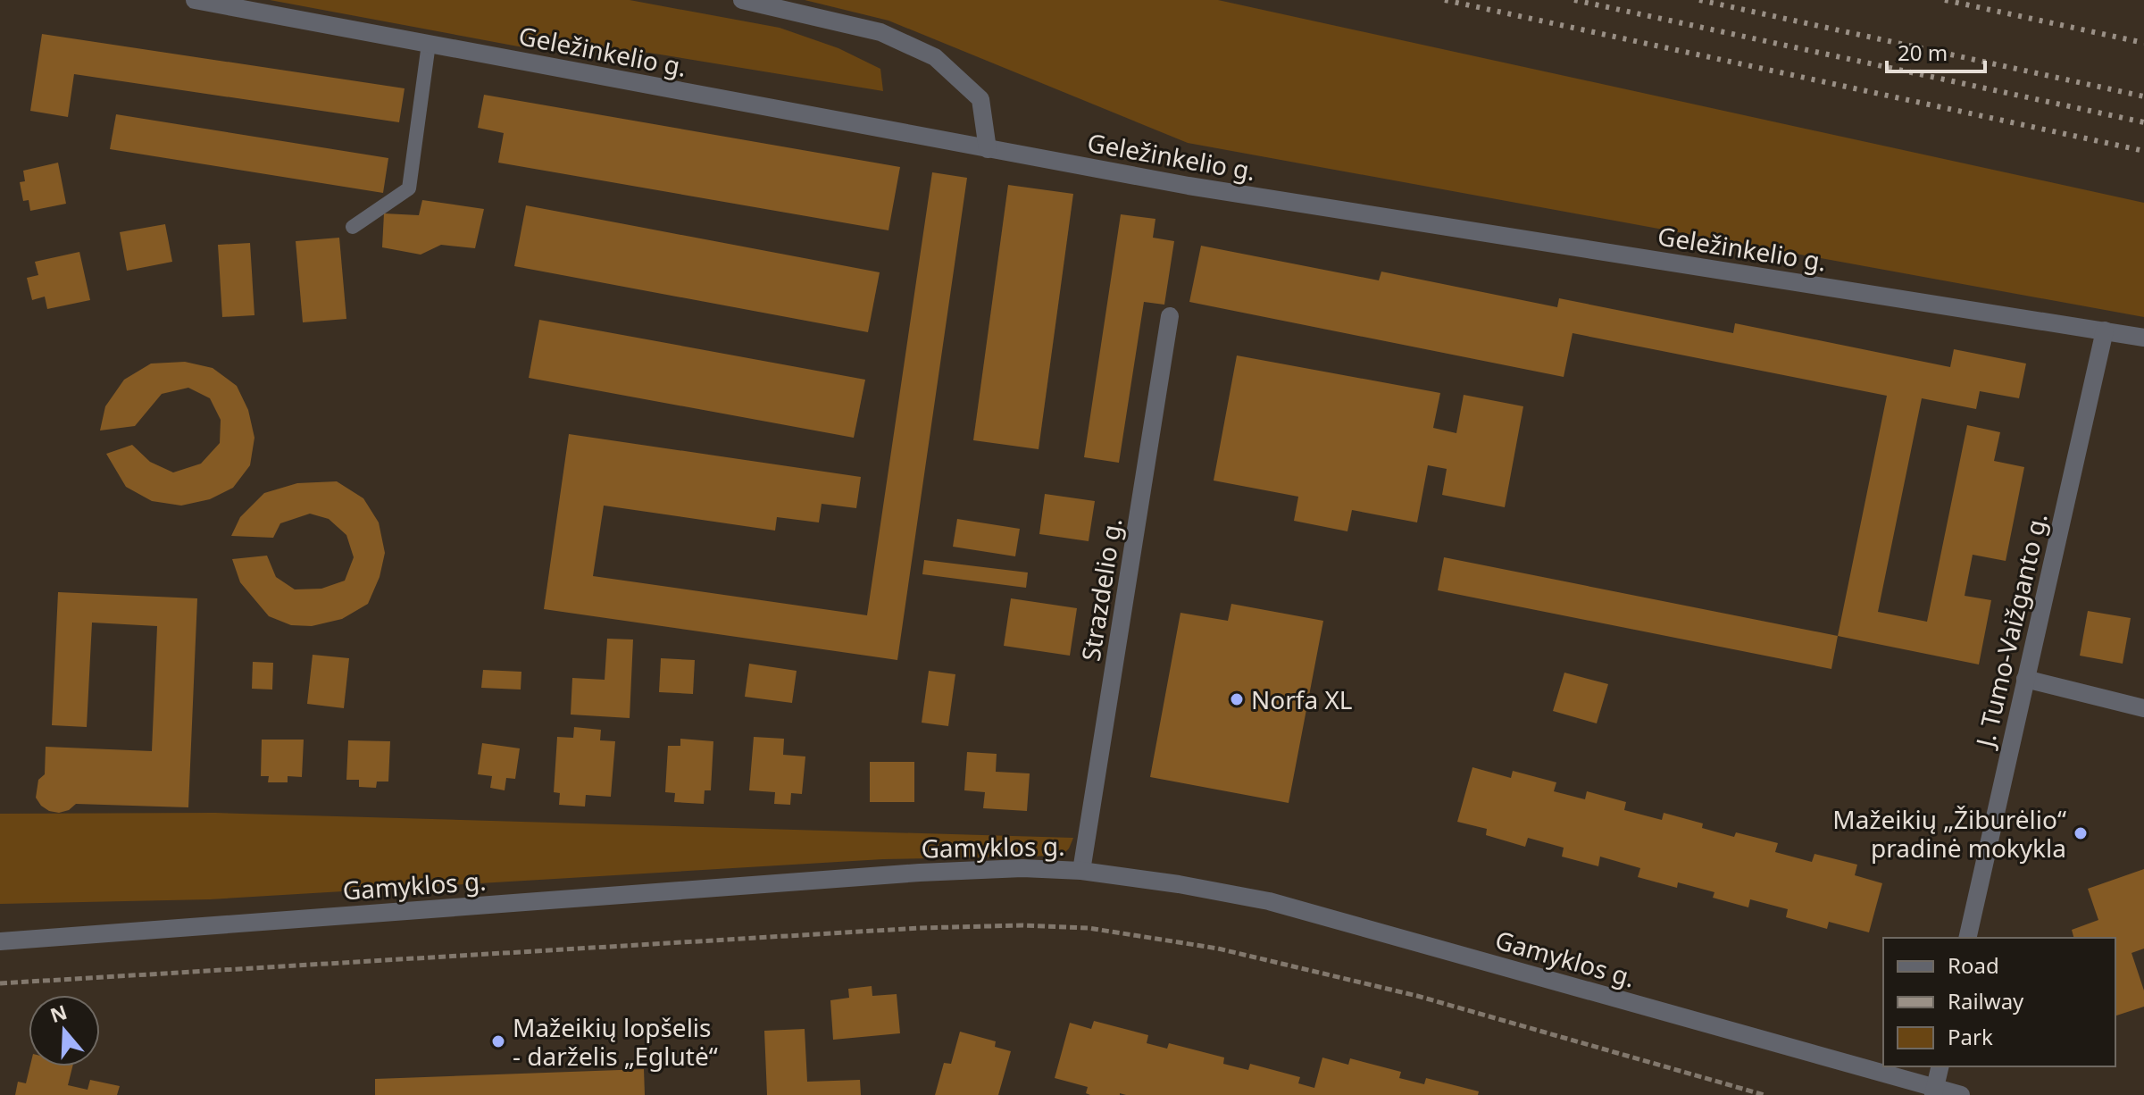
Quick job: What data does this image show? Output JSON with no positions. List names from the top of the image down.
{
  "streets": {
    "street": [
      "Geležinkelio g.",
      "Strazdelio g.",
      "J. Tumo-Vaižganto g.",
      "Gamyklos g."
    ]
  },
  "crossings": [
    ["Geležinkelio g.", "J. Tumo-Vaižganto g."],
    ["Strazdelio g.", "Gamyklos g."]
  ],
  "places": ["Norfa XL", "Mažeikių „Žiburėlio“ pradinė mokykla", "Mažeikių lopšelis - darželis „Eglutė“"],
  "legend": ["Road", "Railway", "Park"],
  "scale_bar": "20 m",
  "north": "top"
}
